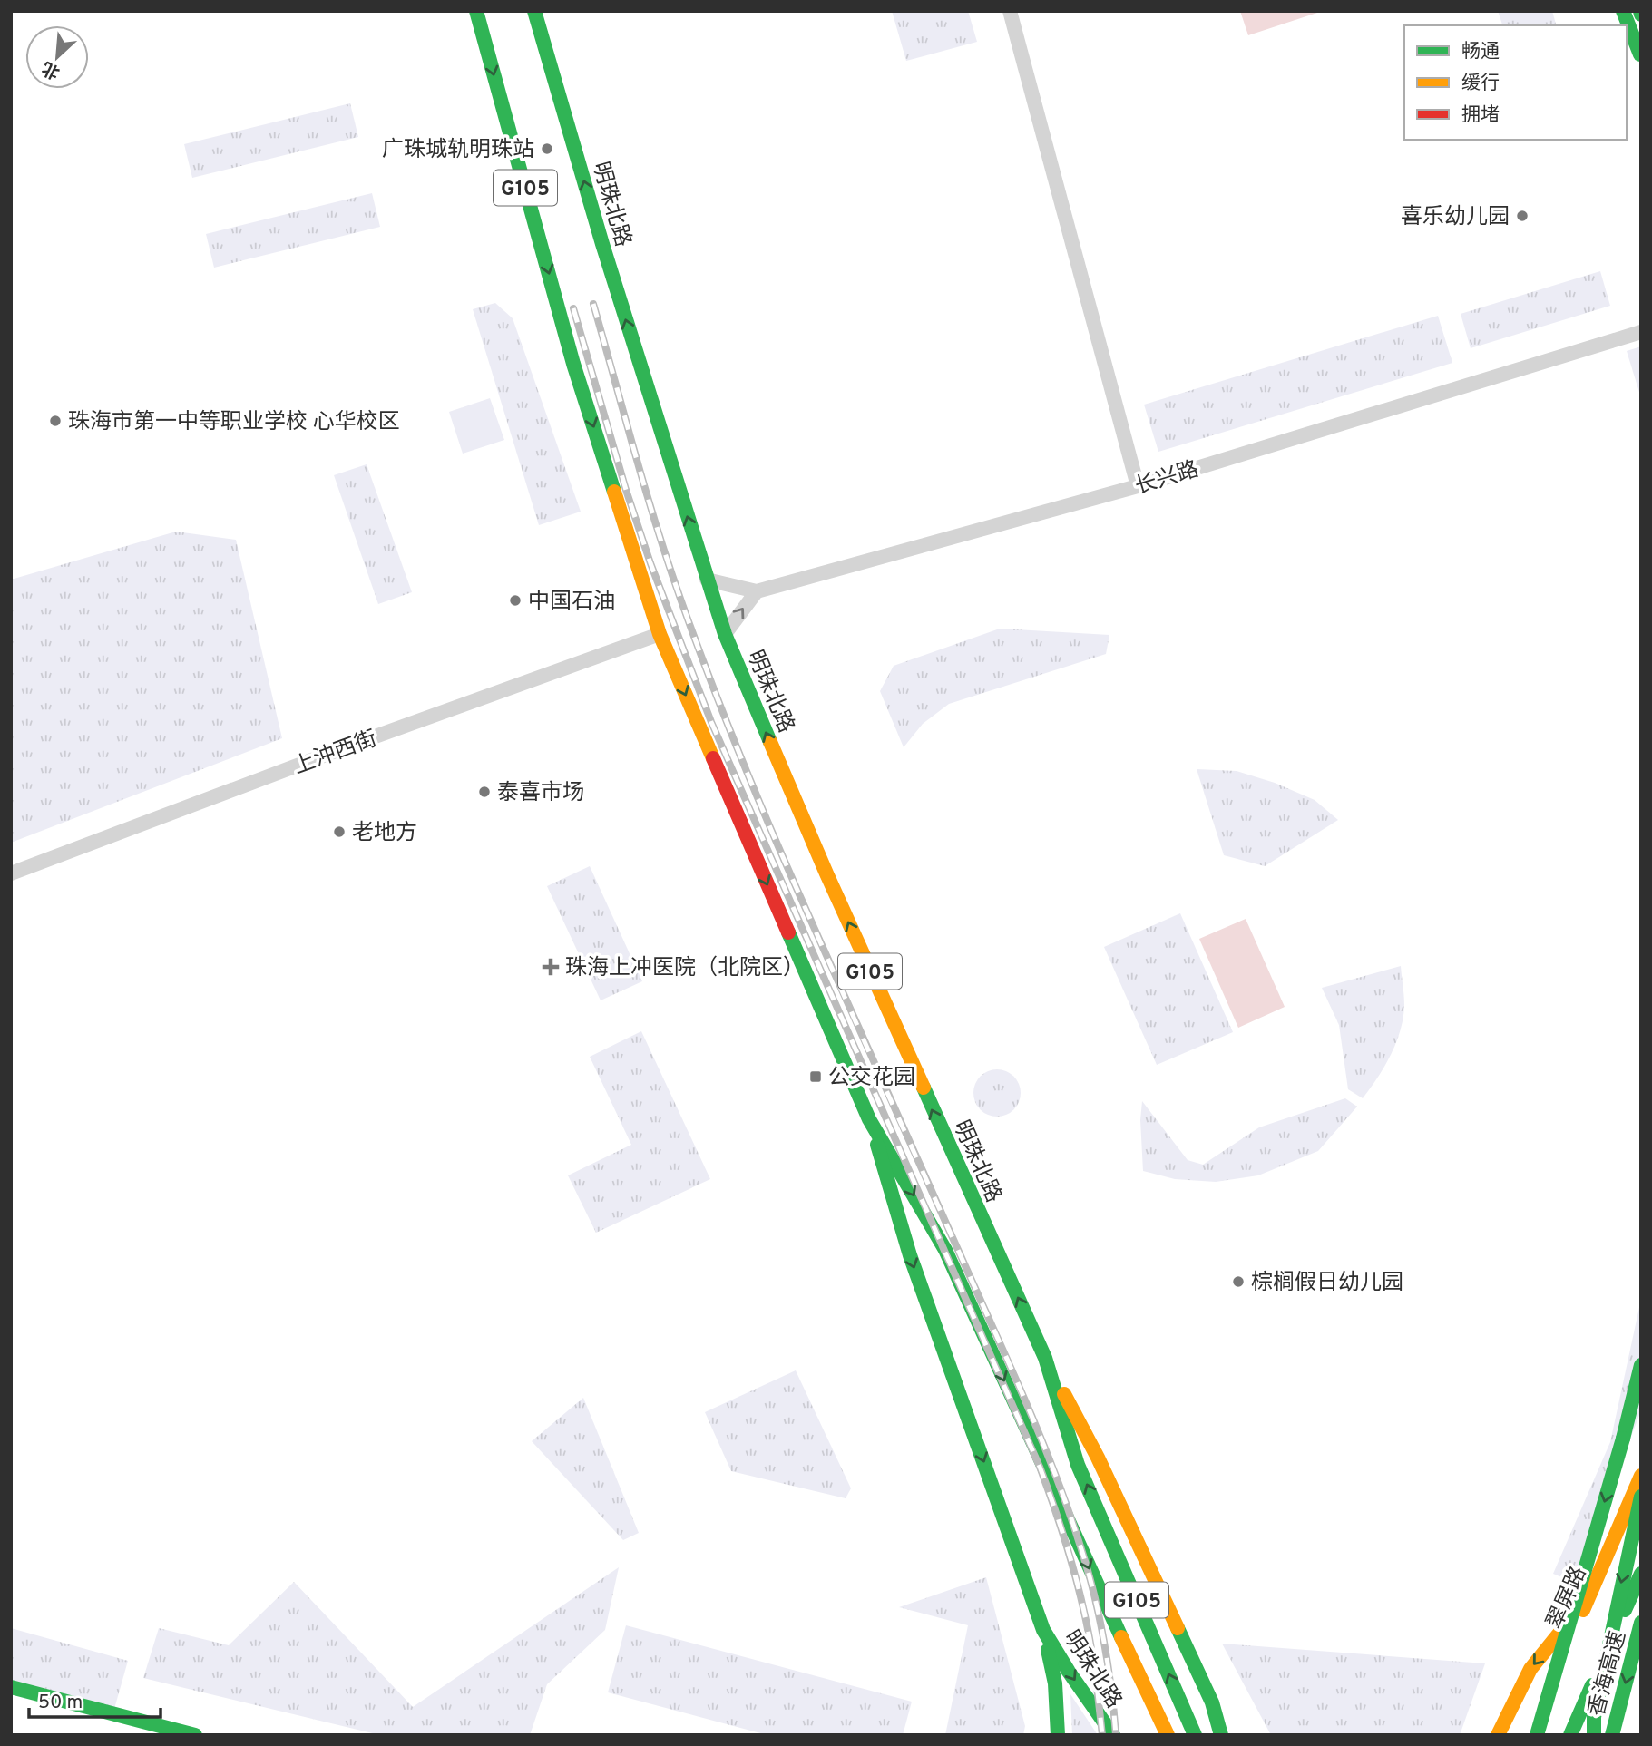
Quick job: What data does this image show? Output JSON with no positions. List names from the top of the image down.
{
  "streets": {
    "main road": [
      "G105",
      "明珠北路",
      "翠屏路",
      "香海高速"
    ],
    "street": ["长兴路", "上沖西街"]
  },
  "crossings": [
    ["明珠北路", "长兴路"],
    ["明珠北路", "上沖西街"]
  ],
  "places": {
    "other": [
      "广珠城轨明珠站",
      "喜乐幼儿园",
      "珠海市第一中等职业学校 心华校区",
      "中国石油",
      "泰喜市场",
      "老地方",
      "棕榈假日幼儿园"
    ],
    "health": ["珠海上冲医院（北院区）"],
    "transit": ["公交花园"]
  },
  "legend": ["畅通", "缓行", "拥堵"],
  "scale_bar": "50 m",
  "north": "bottom left"
}
